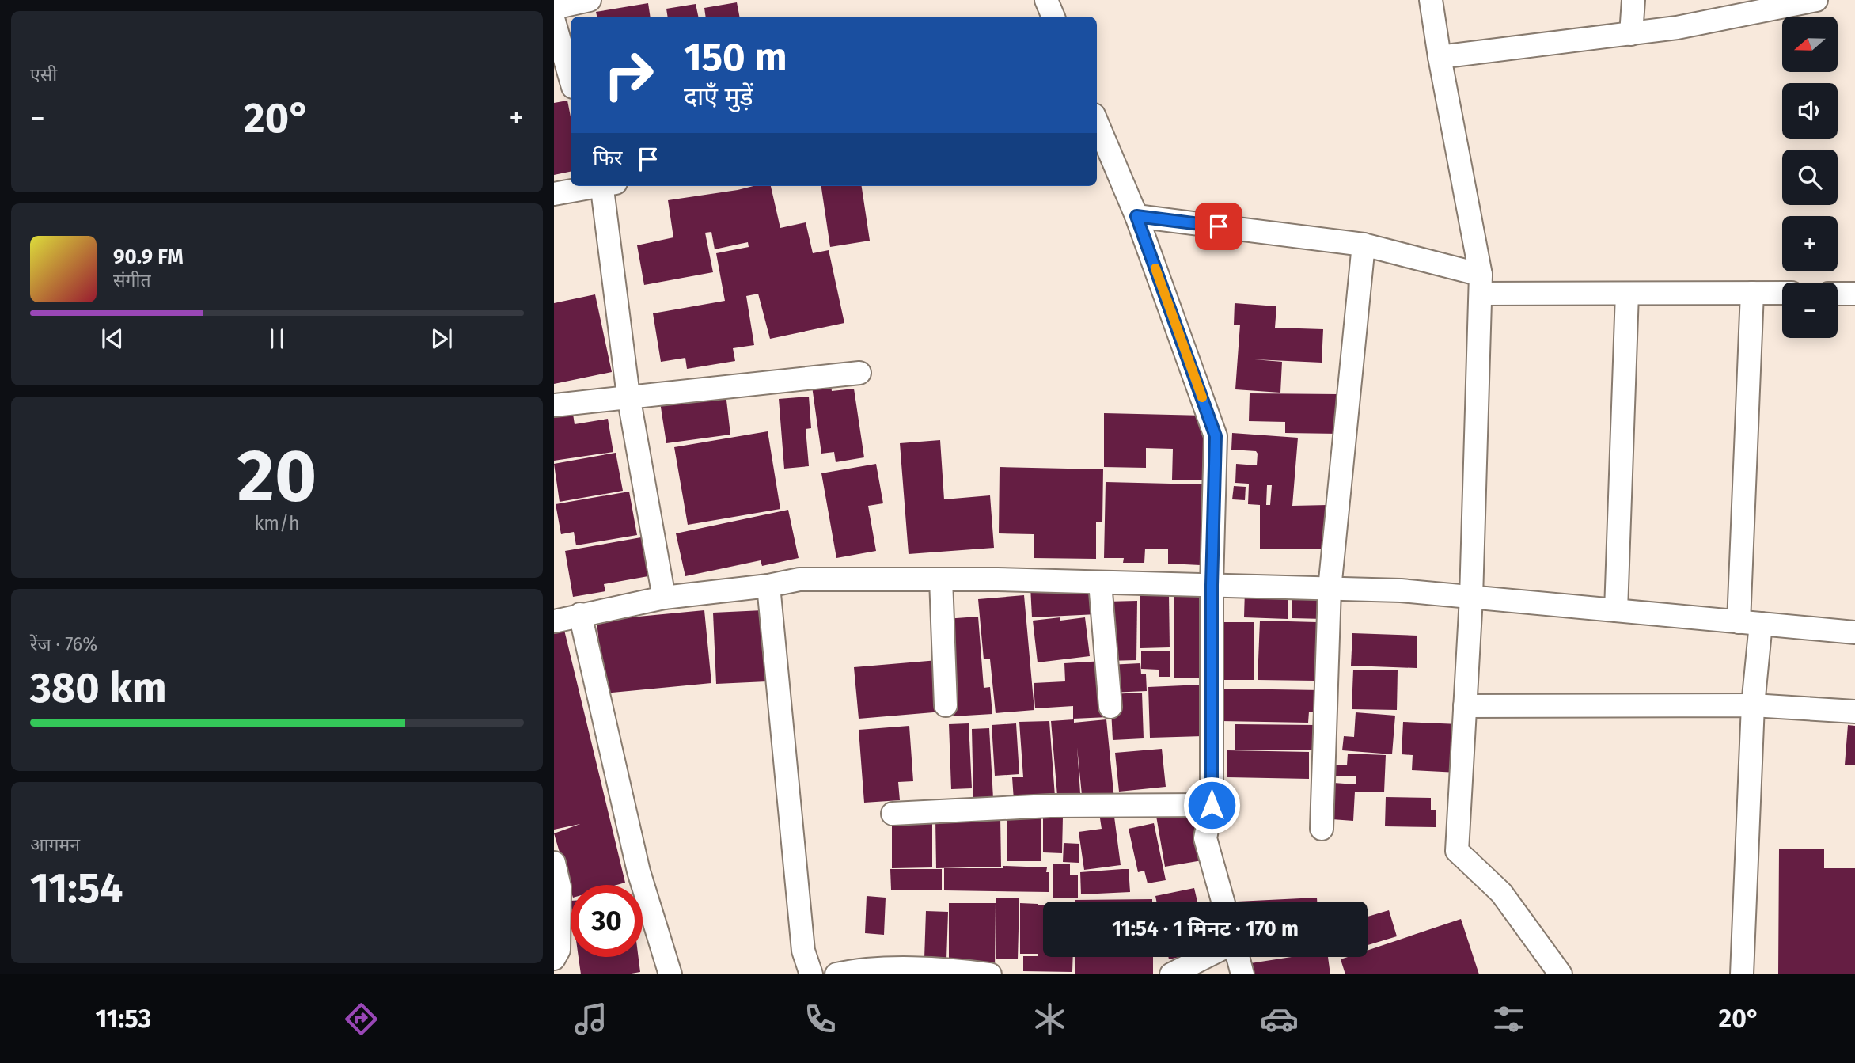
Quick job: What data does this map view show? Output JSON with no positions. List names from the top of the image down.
{
  "north": "left",
  "page": {
    "tile": [
      "एसी",
      ["20", "km/h"],
      ["रेंज · 76%", "380 km"],
      ["आगमन", "11:54"]
    ],
    "map_buttons": ["+", "−"],
    "turn": ["150 m", "दाएँ मुड़ें"],
    "heat": ["−", "20°", "+"],
    "then": "फिर",
    "song": ["90.9 FM", "संगीत"],
    "limit": "30",
    "trip": "11:54 · 1 मिनट · 170 m",
    "tabs": ["11:53", "20°"]
  }
}
